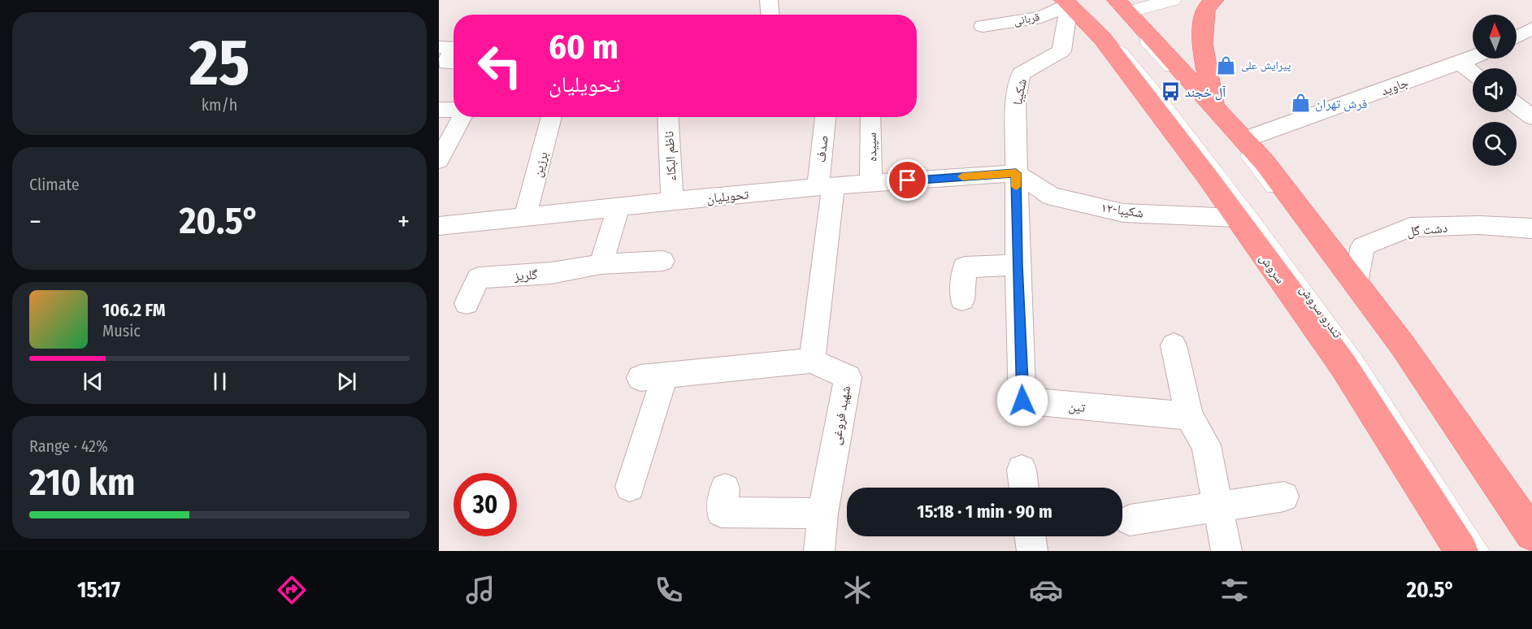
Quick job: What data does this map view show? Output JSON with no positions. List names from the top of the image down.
{
  "streets": {
    "main road": ["سروش"],
    "street": [
      "قربانی",
      "جاوید",
      "شکیبا",
      "سپیده",
      "صدف",
      "ناظم البکاء",
      "برزین",
      "تحویلیان",
      "۱۲-شکیبا",
      "دشت گل",
      "گلریز",
      "تین",
      "شهید فروغی"
    ],
    "lane": ["تندرو سروش"]
  },
  "crossings": [
    ["قربانی", "شکیبا"],
    ["قربانی", "سروش"],
    ["شکیبا", "تحویلیان"],
    ["شکیبا", "۱۲-شکیبا"],
    ["شکیبا", "سروش"],
    ["شکیبا", "تین"],
    ["سپیده", "تحویلیان"],
    ["صدف", "تحویلیان"],
    ["ناظم البکاء", "تحویلیان"],
    ["برزین", "تحویلیان"],
    ["تحویلیان", "۱۲-شکیبا"],
    ["تحویلیان", "تین"],
    ["۱۲-شکیبا", "سروش"],
    ["۱۲-شکیبا", "تین"],
    ["سروش", "تندرو سروش"]
  ],
  "places": {
    "shop": ["پیرایش علی", "فرش تهران"],
    "bus stop": ["آل خجند"]
  },
  "north": "top",
  "page": {
    "tile": [
      ["25", "km/h"],
      "Climate",
      ["Range · 42%", "210 km"]
    ],
    "turn": ["60 m", "تحویلیان"],
    "heat": ["−", "20.5°", "+"],
    "song": ["106.2 FM", "Music"],
    "limit": "30",
    "trip": "15:18 · 1 min · 90 m",
    "tabs": ["15:17", "20.5°"]
  }
}
